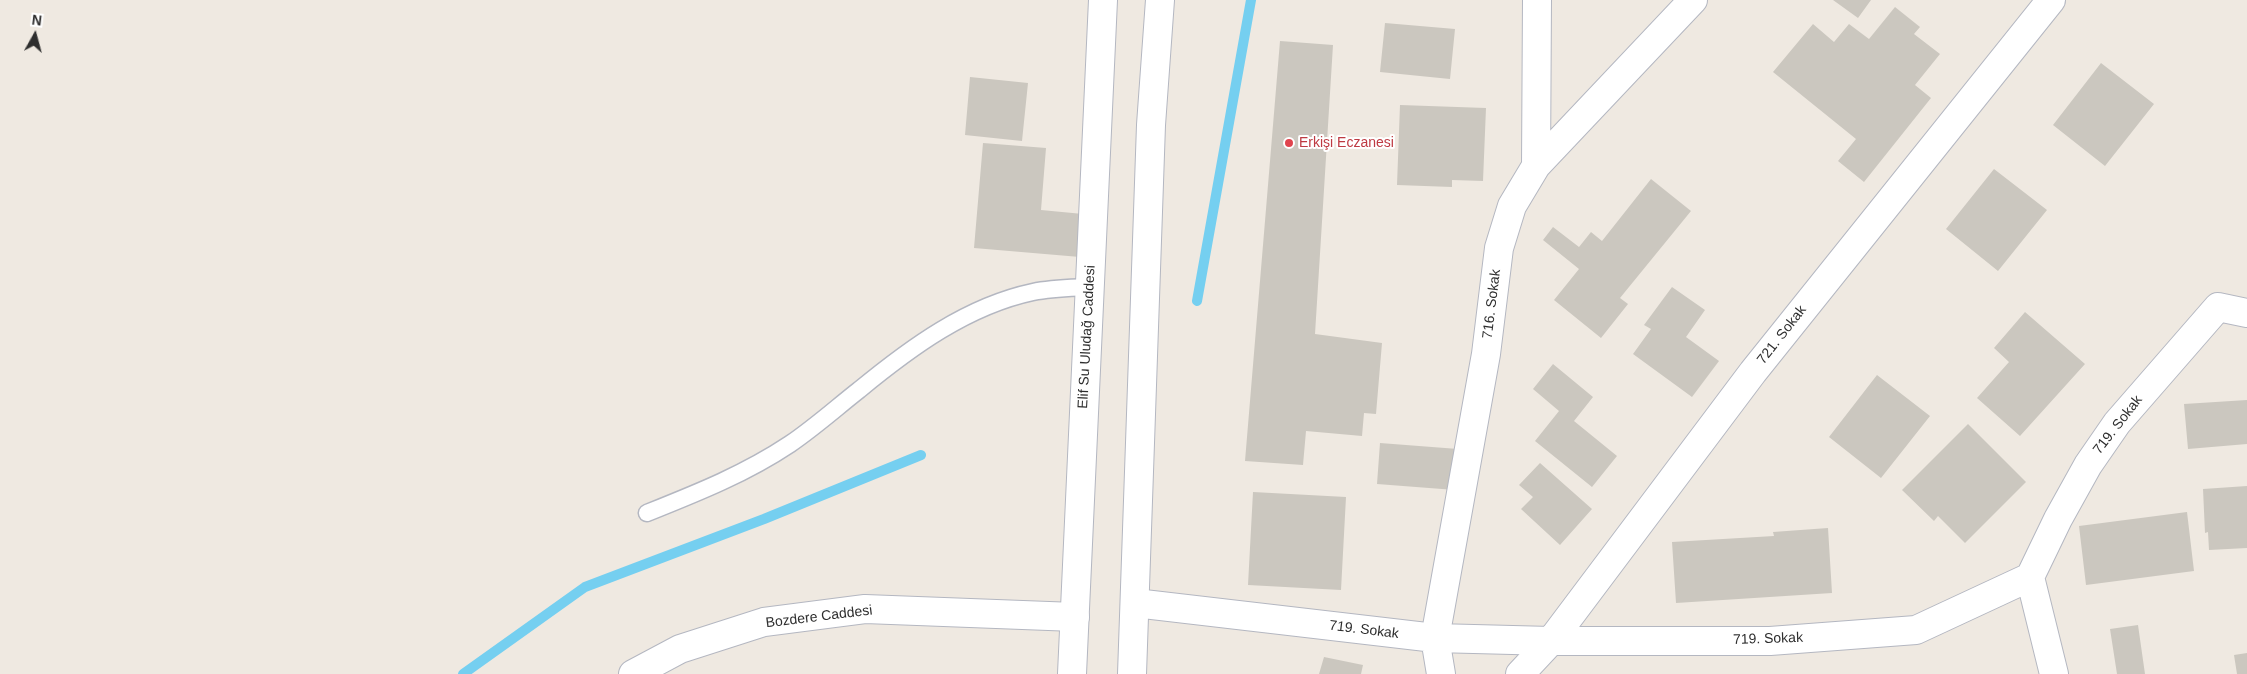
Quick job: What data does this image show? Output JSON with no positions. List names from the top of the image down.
{
  "streets": {
    "street": [
      "716. Sokak",
      "721. Sokak",
      "Elif Su Uludağ Caddesi",
      "719. Sokak",
      "Bozdere Caddesi"
    ]
  },
  "crossings": [
    ["716. Sokak", "719. Sokak"],
    ["721. Sokak", "719. Sokak"],
    ["Elif Su Uludağ Caddesi", "Bozdere Caddesi"]
  ],
  "places": ["Erkişi Eczanesi"],
  "north": "top"
}
